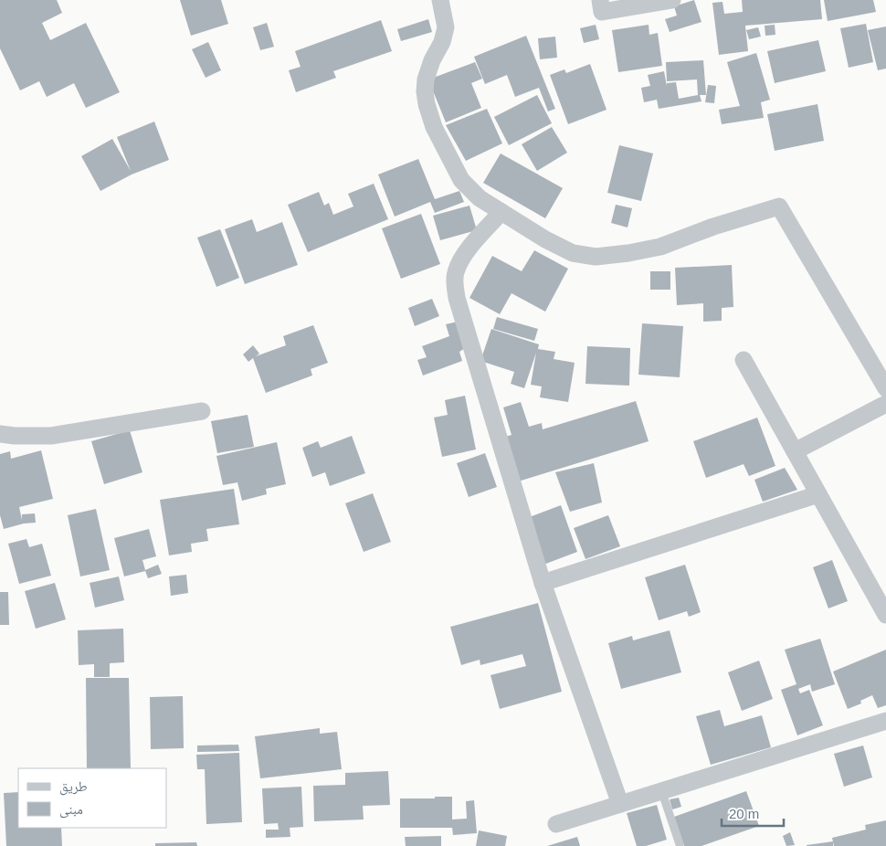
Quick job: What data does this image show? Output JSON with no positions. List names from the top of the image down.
{
  "legend": ["طريق", "مبنى"],
  "scale_bar": "20 m"
}
